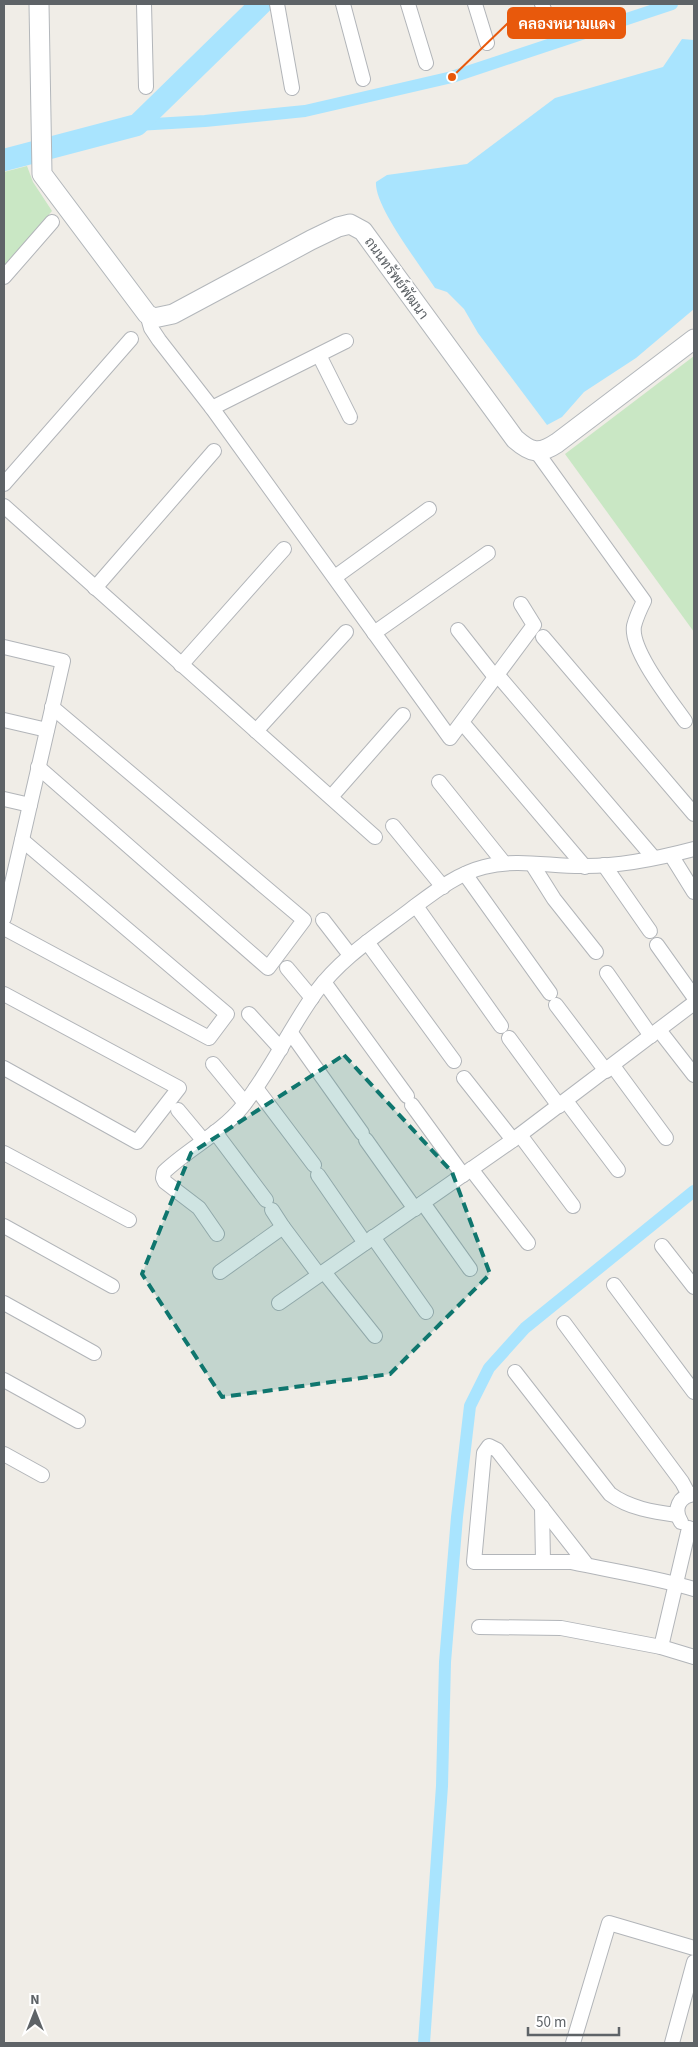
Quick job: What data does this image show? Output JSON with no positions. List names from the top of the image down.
{
  "streets": {
    "street": ["ถนนทรัพย์พัฒนา"]
  },
  "places": ["คลองหนามแดง"],
  "scale_bar": "50 m",
  "north": "top"
}
